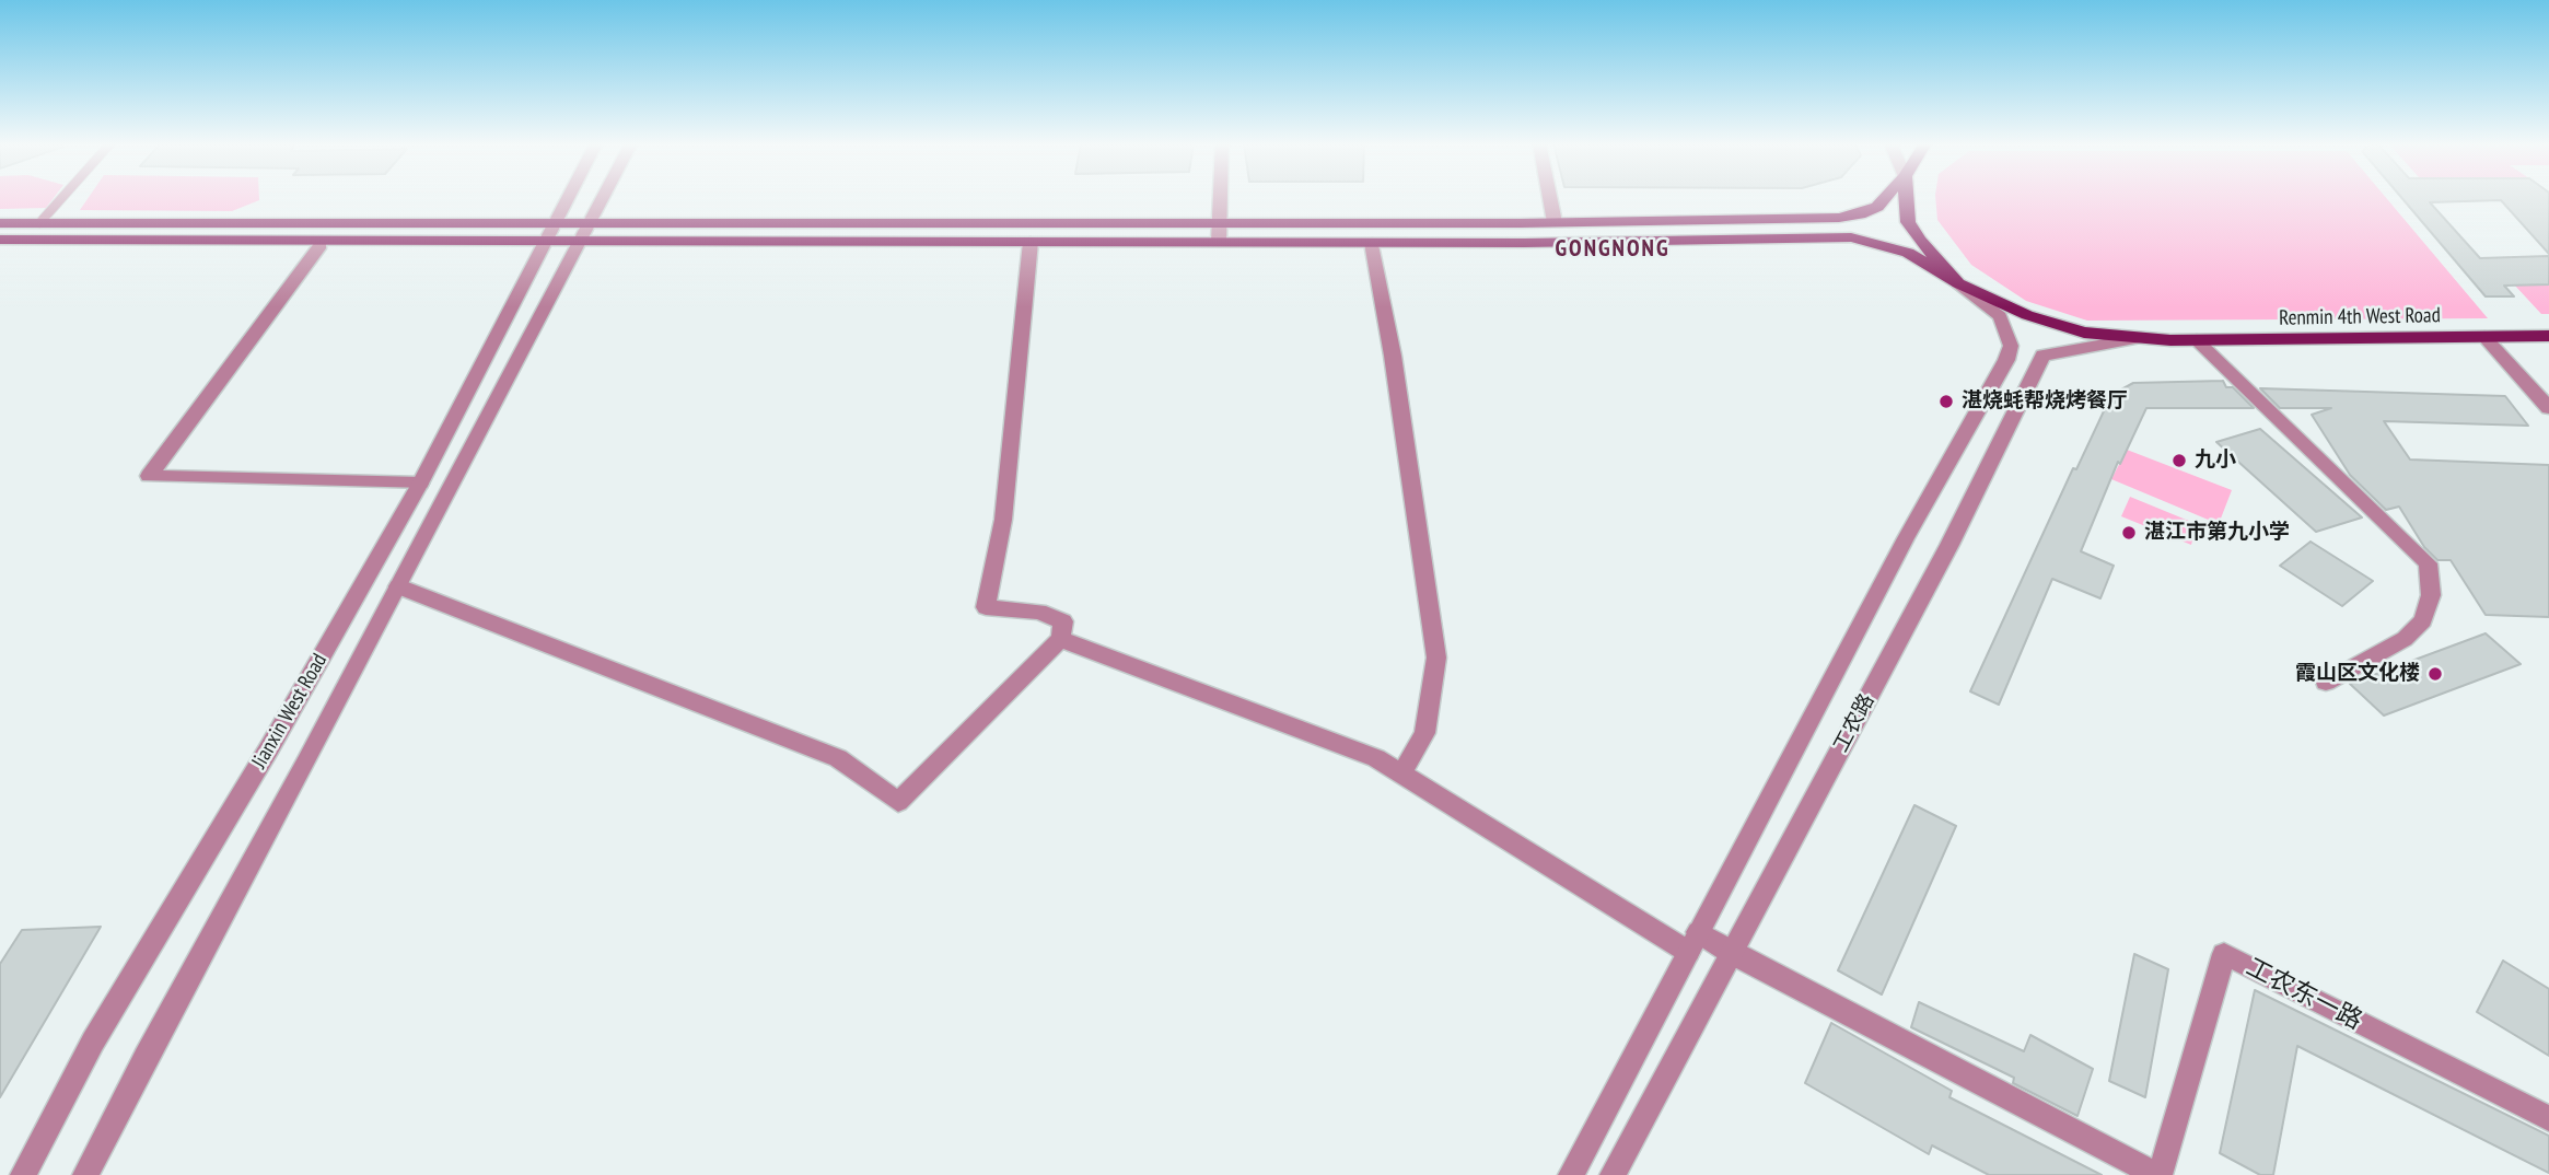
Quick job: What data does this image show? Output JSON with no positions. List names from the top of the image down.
{
  "streets": {
    "main road": ["Renmin 4th West Road"],
    "street": ["Jianxin West Road", "工农路", "工农东一路"]
  },
  "crossings": [
    ["Renmin 4th West Road", "Jianxin West Road"],
    ["Renmin 4th West Road", "工农路"],
    ["工农路", "工农东一路"]
  ],
  "districts": ["GONGNONG"],
  "places": [
    "湛烧蚝帮烧烤餐厅",
    "九小",
    "湛江市第九小学",
    "霞山区文化楼"
  ]
}
